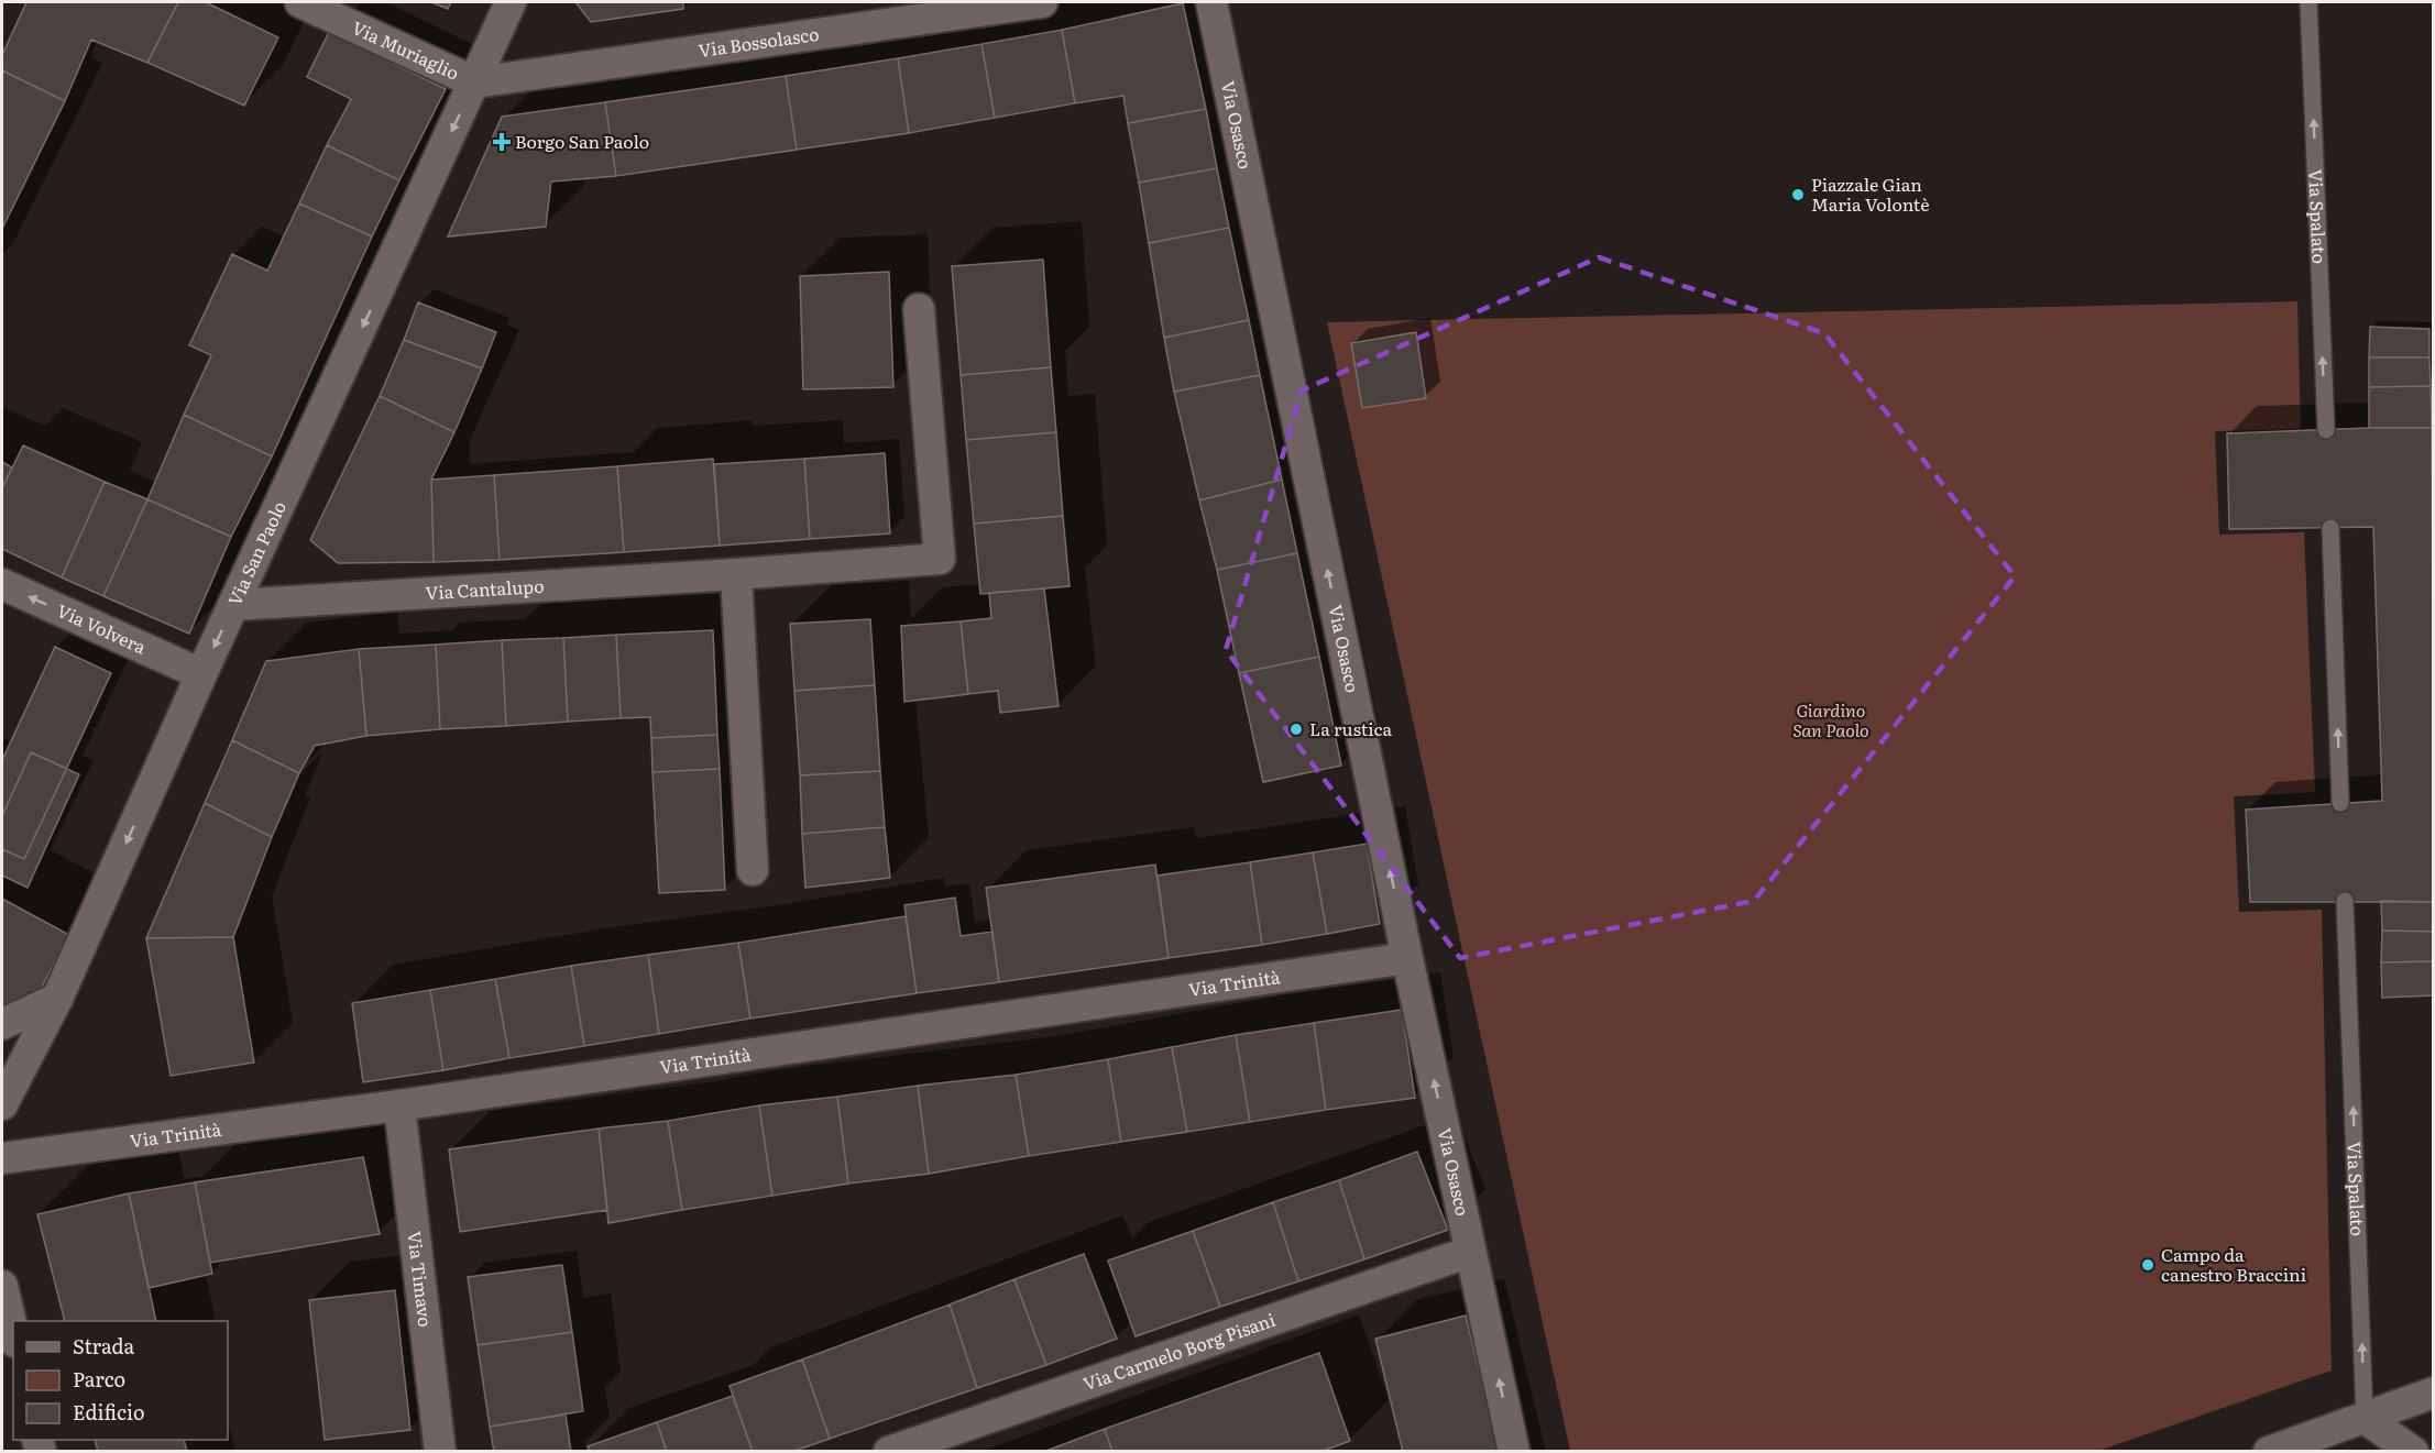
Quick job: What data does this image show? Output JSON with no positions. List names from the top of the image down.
{
  "streets": {
    "street": [
      "Via Bossolasco",
      "Via Muriaglio",
      "Via Osasco",
      "Via San Paolo",
      "Via Cantalupo",
      "Via Volvera",
      "Via Trinità",
      "Via Timavo",
      "Via Carmelo Borg Pisani"
    ],
    "lane": ["Via Spalato"]
  },
  "crossings": [
    ["Via Bossolasco", "Via Muriaglio"],
    ["Via Bossolasco", "Via San Paolo"],
    ["Via Muriaglio", "Via San Paolo"],
    ["Via Osasco", "Via Trinità"],
    ["Via Osasco", "Via Carmelo Borg Pisani"],
    ["Via San Paolo", "Via Cantalupo"],
    ["Via San Paolo", "Via Volvera"],
    ["Via Trinità", "Via Timavo"]
  ],
  "one_way": [
    "Via Osasco",
    "Via Spalato",
    "Via San Paolo",
    "Via Volvera"
  ],
  "parks": ["Giardino San Paolo"],
  "places": {
    "health": ["Borgo San Paolo"],
    "other": ["Piazzale Gian Maria Volontè", "La rustica", "Campo da canestro Braccini"]
  },
  "legend": ["Strada", "Parco", "Edificio"]
}
